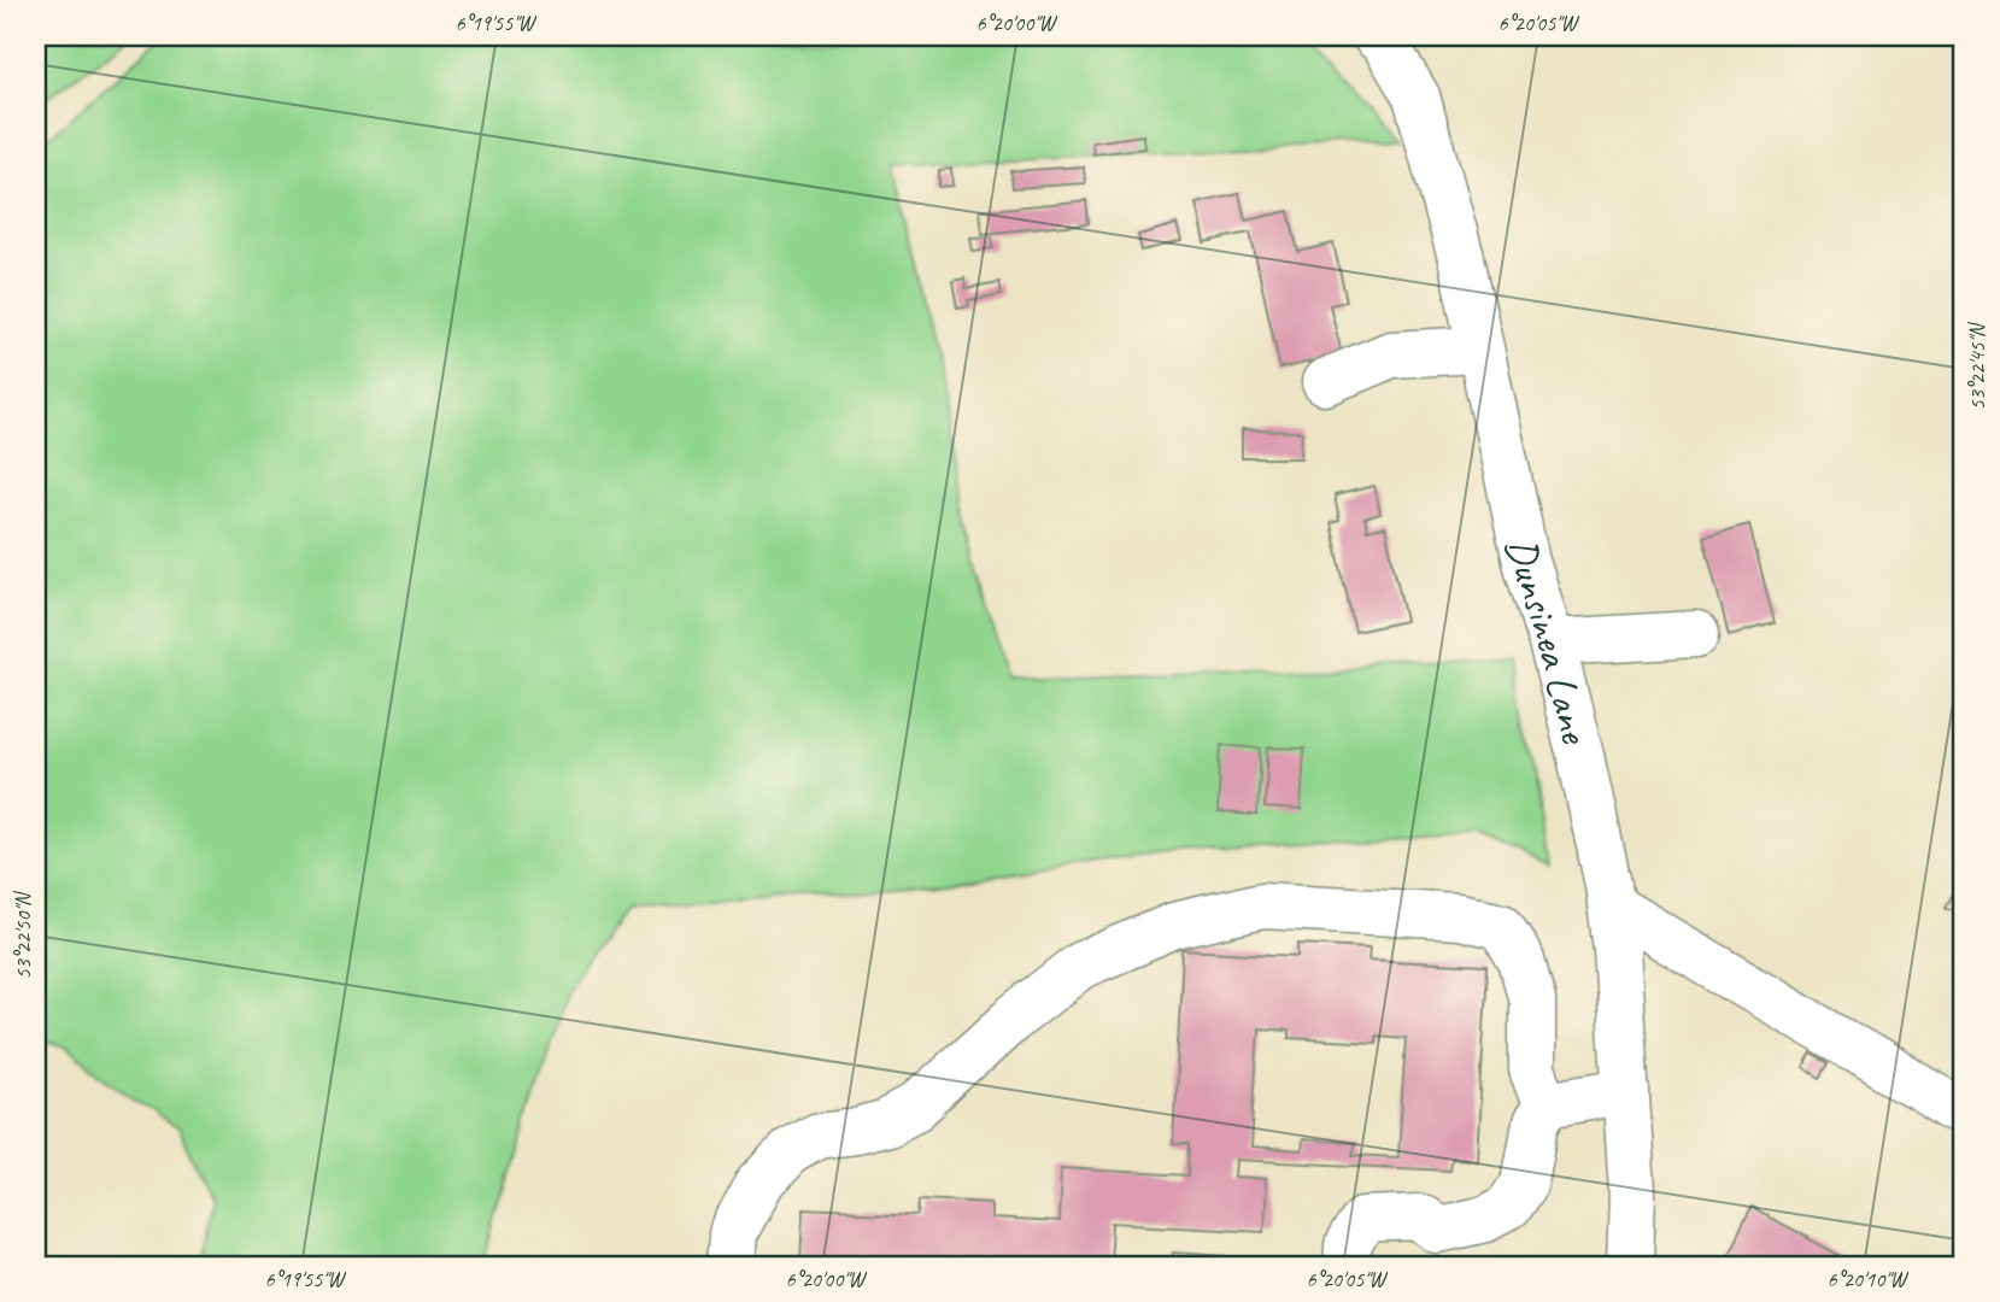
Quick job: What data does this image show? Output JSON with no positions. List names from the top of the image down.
{
  "streets": {
    "street": ["Dunsinea Lane"]
  },
  "coordinates": [
    "6°19'55\"W",
    "6°20'00\"W",
    "6°20'05\"W",
    "53°22'45\"N",
    "53°22'50\"N",
    "6°20'10\"W"
  ]
}
